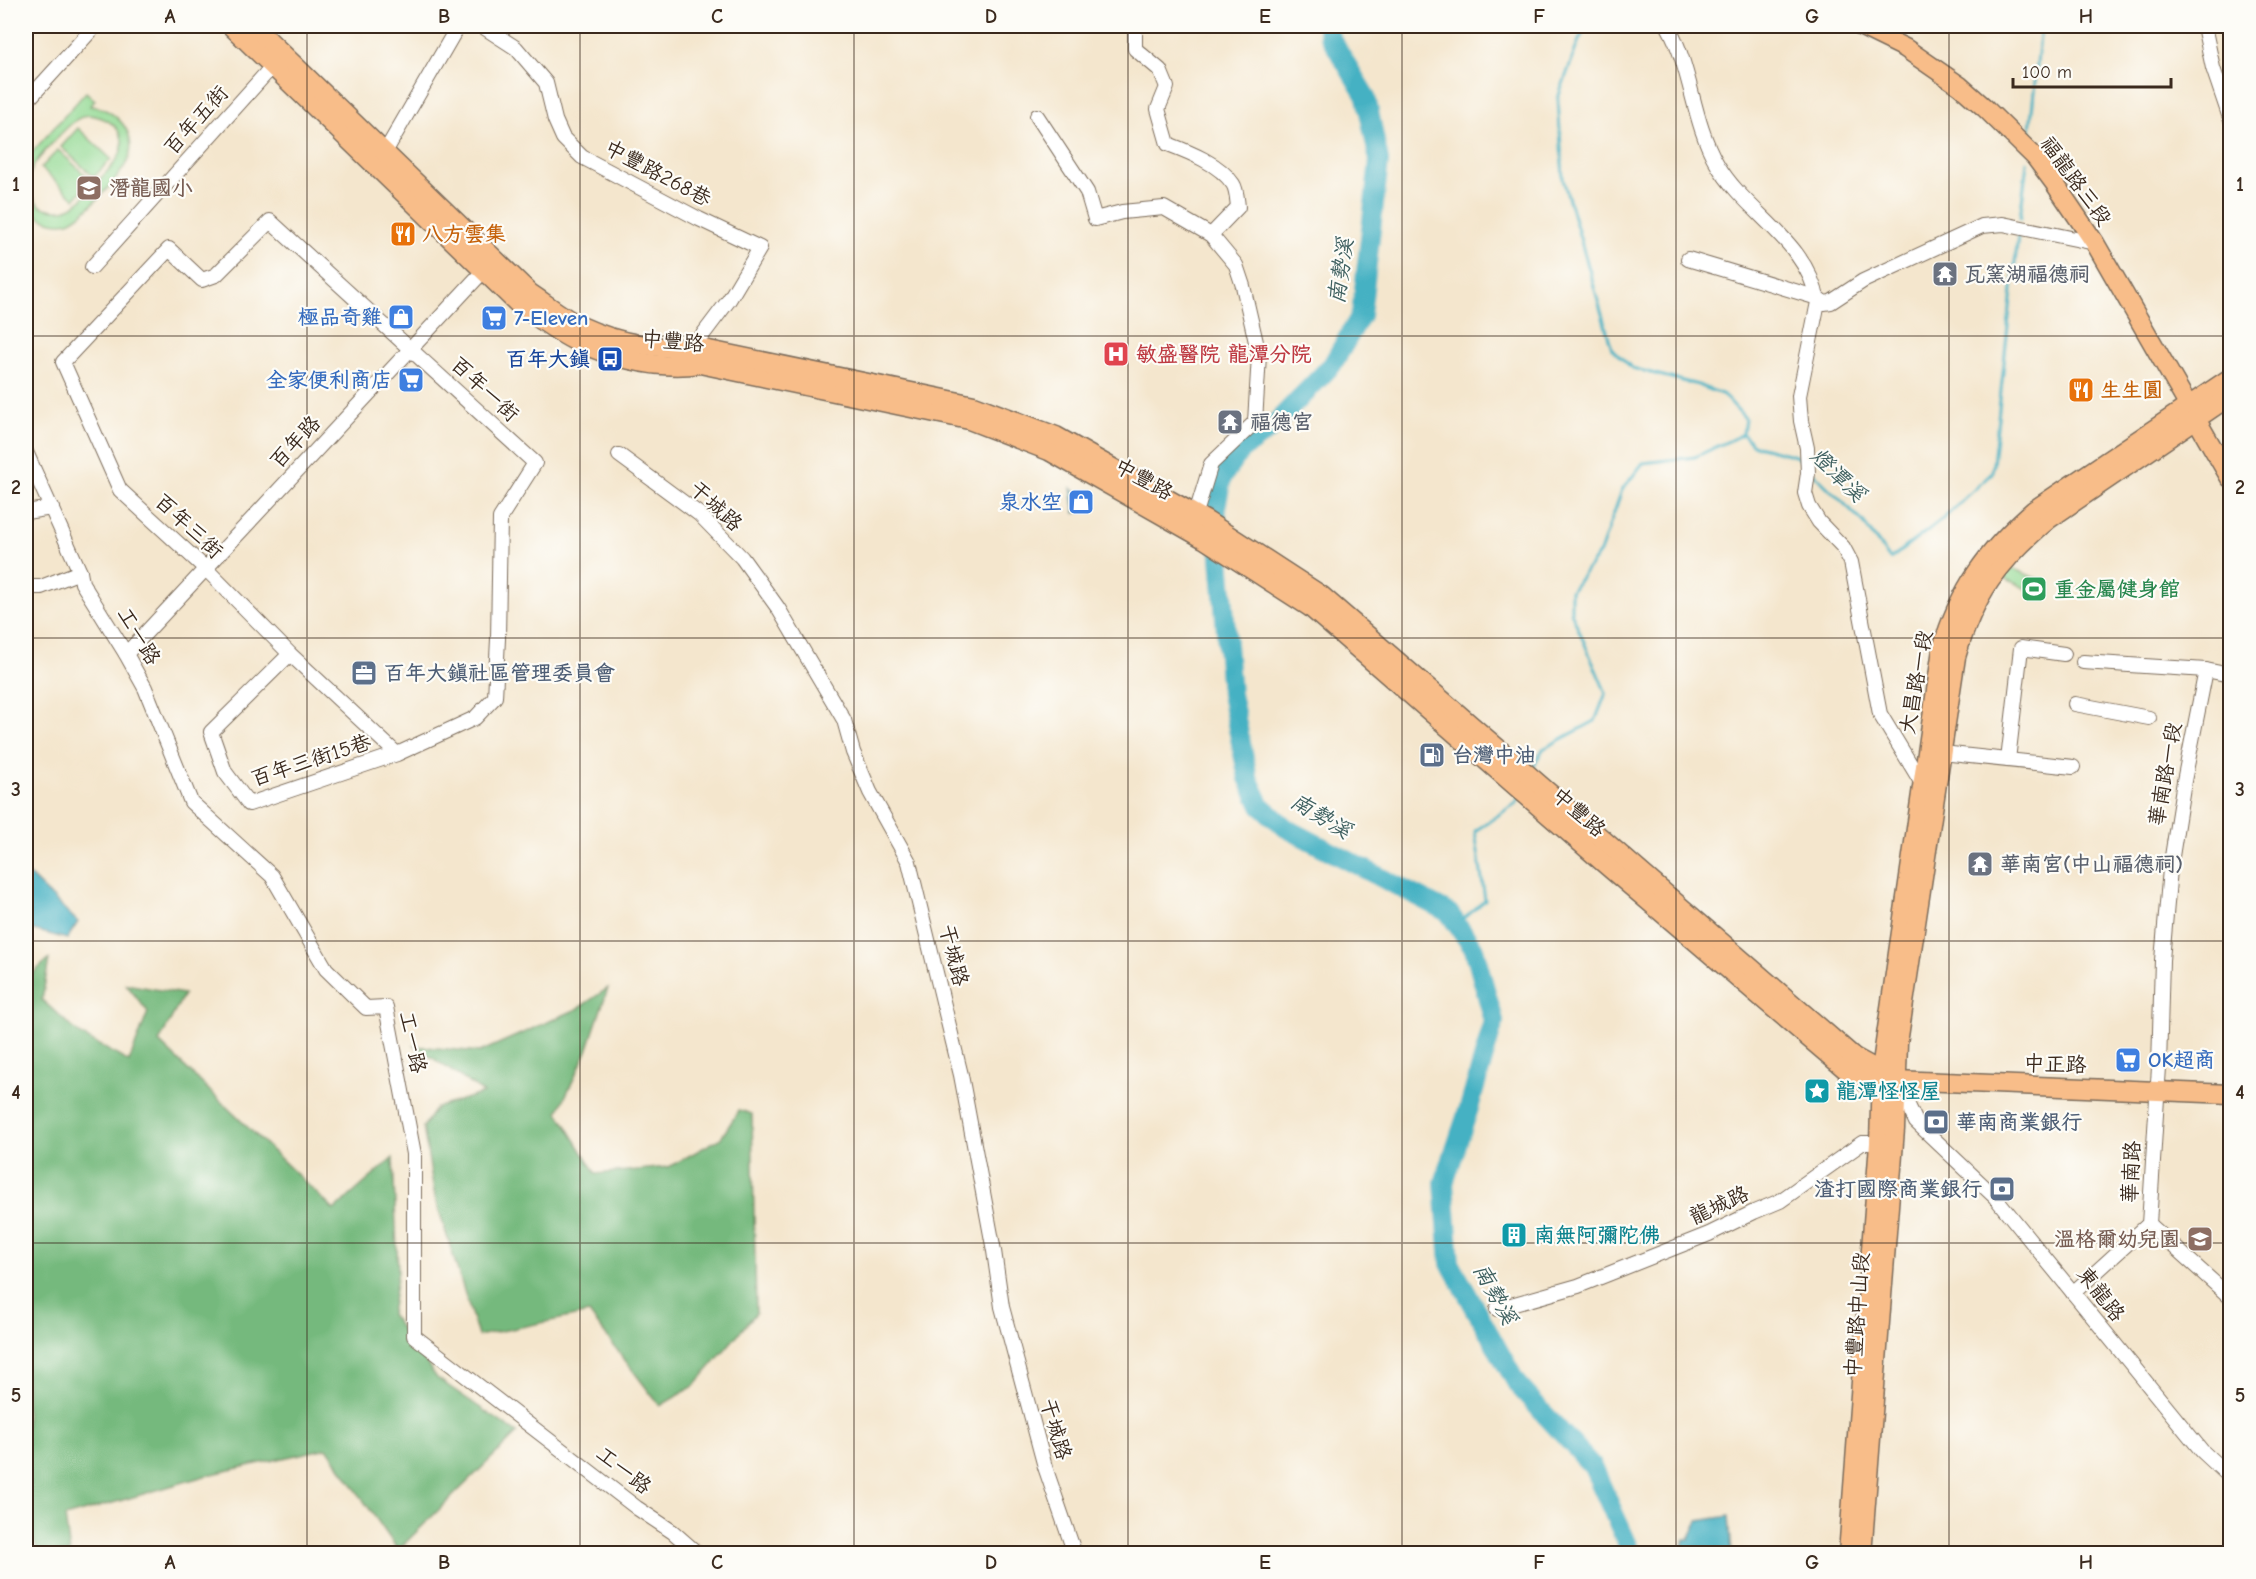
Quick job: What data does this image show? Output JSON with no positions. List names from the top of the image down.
{
  "streets": {
    "main road": [
      "福龍路三段",
      "中豐路",
      "大昌路一段",
      "中正路",
      "中豐路中山段"
    ],
    "street": [
      "百年五街",
      "中豐路268巷",
      "百年一街",
      "百年路",
      "干城路",
      "百年三街",
      "工一路",
      "百年三街15巷",
      "華南路一段",
      "華南路",
      "龍城路",
      "東龍路"
    ]
  },
  "crossings": [
    ["百年五街", "中豐路"],
    ["中豐路268巷", "中豐路"],
    ["福龍路三段", "大昌路一段"],
    ["中豐路", "百年路"],
    ["中豐路", "大昌路一段"],
    ["中豐路", "中正路"],
    ["中豐路", "東龍路"],
    ["中豐路", "中豐路中山段"],
    ["百年一街", "百年路"],
    ["百年一街", "百年三街"],
    ["百年一街", "百年三街15巷"],
    ["百年路", "百年三街"],
    ["百年路", "工一路"],
    ["百年三街", "百年三街15巷"],
    ["大昌路一段", "中正路"],
    ["大昌路一段", "東龍路"],
    ["大昌路一段", "中豐路中山段"],
    ["華南路一段", "中正路"],
    ["華南路一段", "華南路"],
    ["中正路", "華南路"],
    ["中正路", "東龍路"],
    ["中正路", "中豐路中山段"],
    ["華南路", "東龍路"],
    ["龍城路", "中豐路中山段"],
    ["東龍路", "中豐路中山段"]
  ],
  "water": ["南勢溪", "燈潭溪"],
  "places": {
    "school or university": ["潛龍國小", "溫格爾幼兒園"],
    "restaurant": ["八方雲集", "生生圓"],
    "temple": ["瓦窯湖福德祠", "福德宮", "華南宮(中山福德祠)"],
    "shop": ["極品奇雞", "泉水空"],
    "supermarket": ["7-Eleven", "全家便利商店", "OK超商"],
    "hospital": ["敏盛醫院 龍潭分院"],
    "bus stop": ["百年大鎮"],
    "sports": ["重金屬健身館"],
    "office": ["百年大鎮社區管理委員會"],
    "fuel station": ["台灣中油"],
    "place": ["龍潭怪怪屋"],
    "bank": ["華南商業銀行", "渣打國際商業銀行"],
    "building": ["南無阿彌陀佛"]
  },
  "scale_bar": "100 m",
  "grid": {
    "columns": [
      "A",
      "B",
      "C",
      "D",
      "E",
      "F",
      "G",
      "H"
    ],
    "rows": [
      "1",
      "2",
      "3",
      "4",
      "5"
    ]
  }
}
